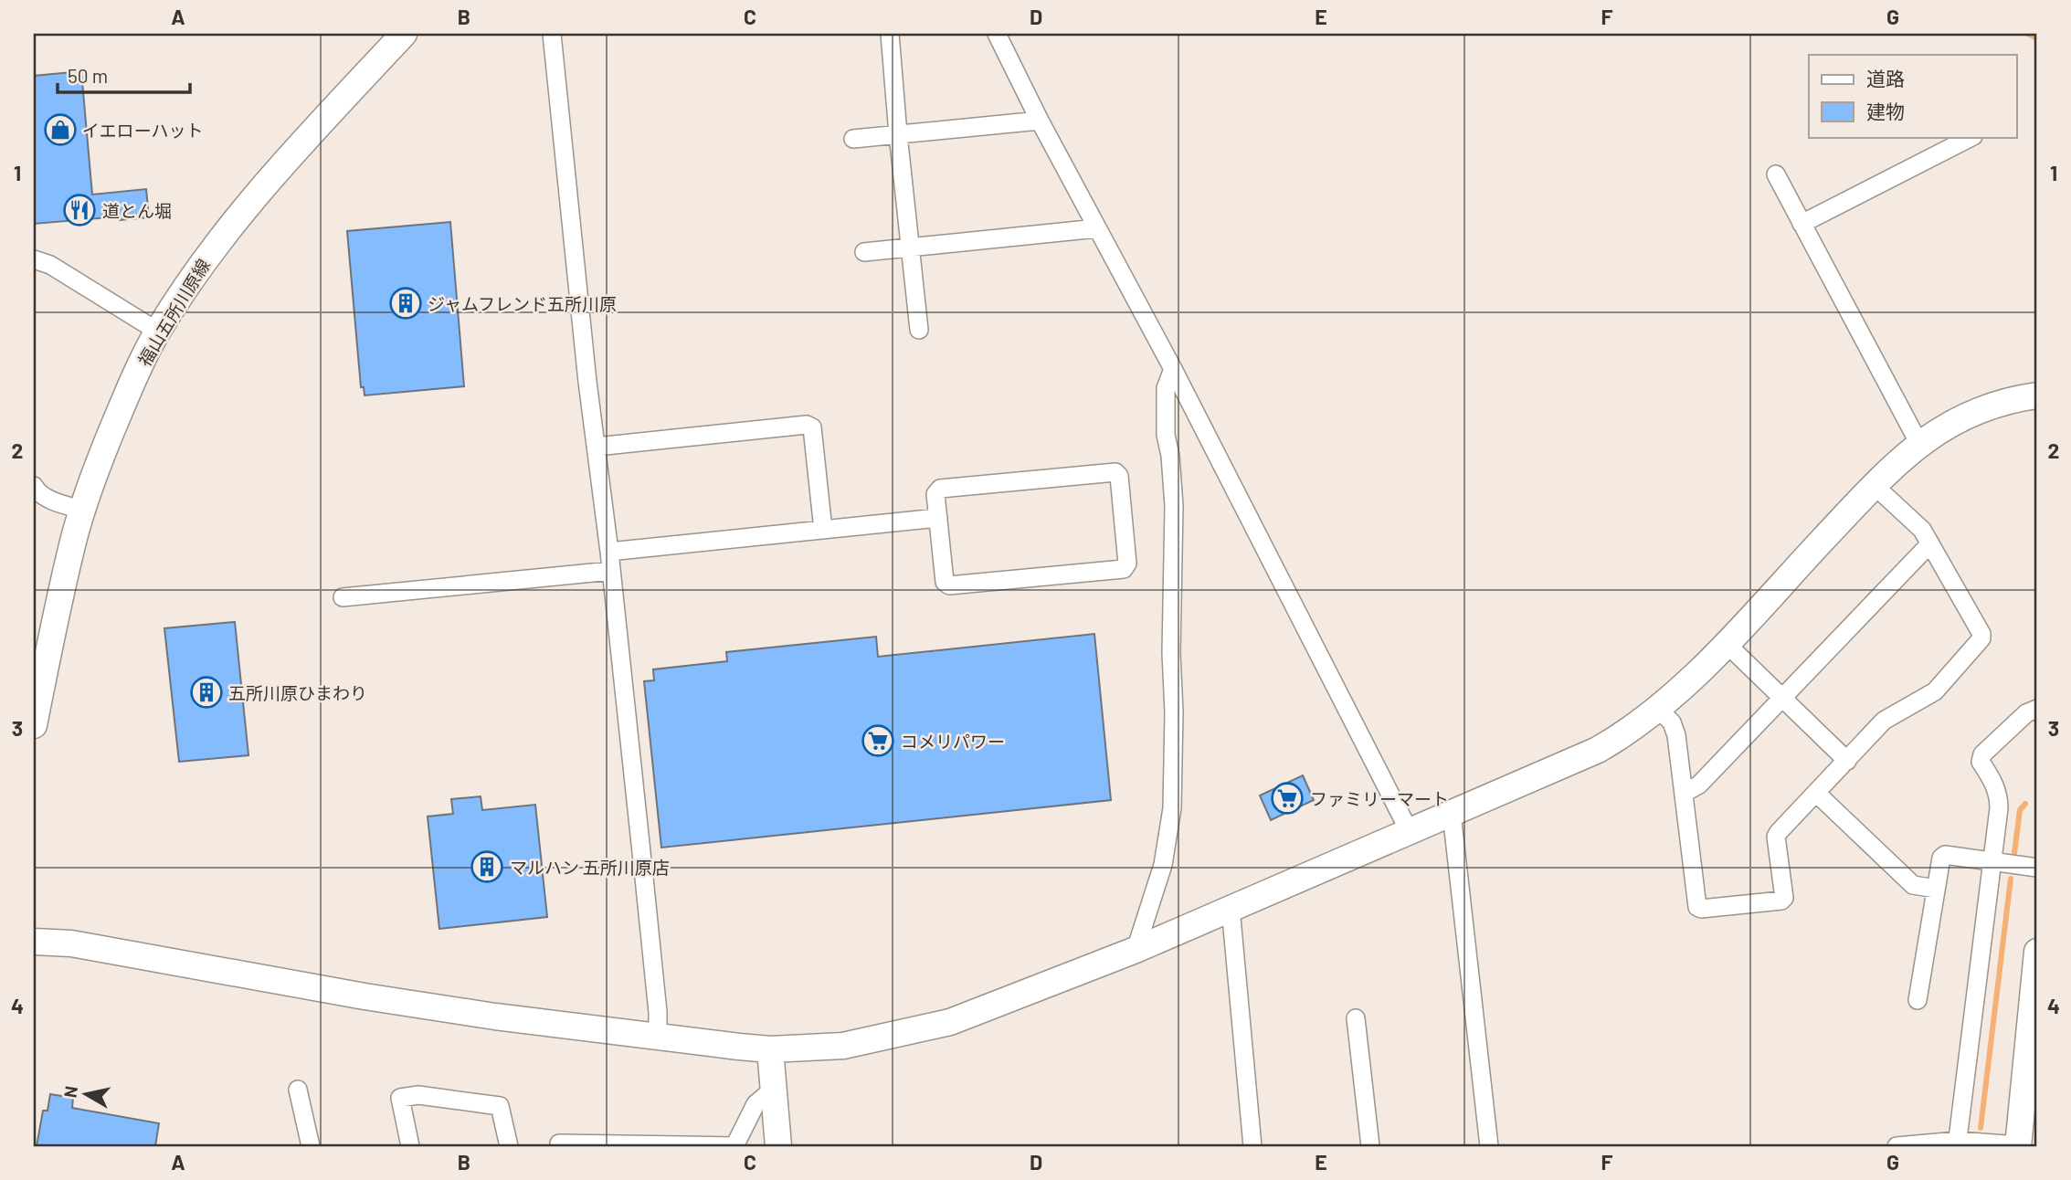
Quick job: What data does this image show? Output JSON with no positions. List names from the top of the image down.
{
  "streets": {
    "street": ["福山五所川原線"]
  },
  "places": {
    "shop": ["イエローハット"],
    "restaurant": ["道とん堀"],
    "building": ["ジャムフレンド五所川原", "五所川原ひまわり", "マルハン 五所川原店"],
    "supermarket": ["コメリパワー", "ファミリーマート"]
  },
  "legend": ["道路", "建物"],
  "scale_bar": "50 m",
  "north": "left",
  "grid": {
    "columns": [
      "A",
      "B",
      "C",
      "D",
      "E",
      "F",
      "G"
    ],
    "rows": [
      "1",
      "2",
      "3",
      "4"
    ]
  }
}
